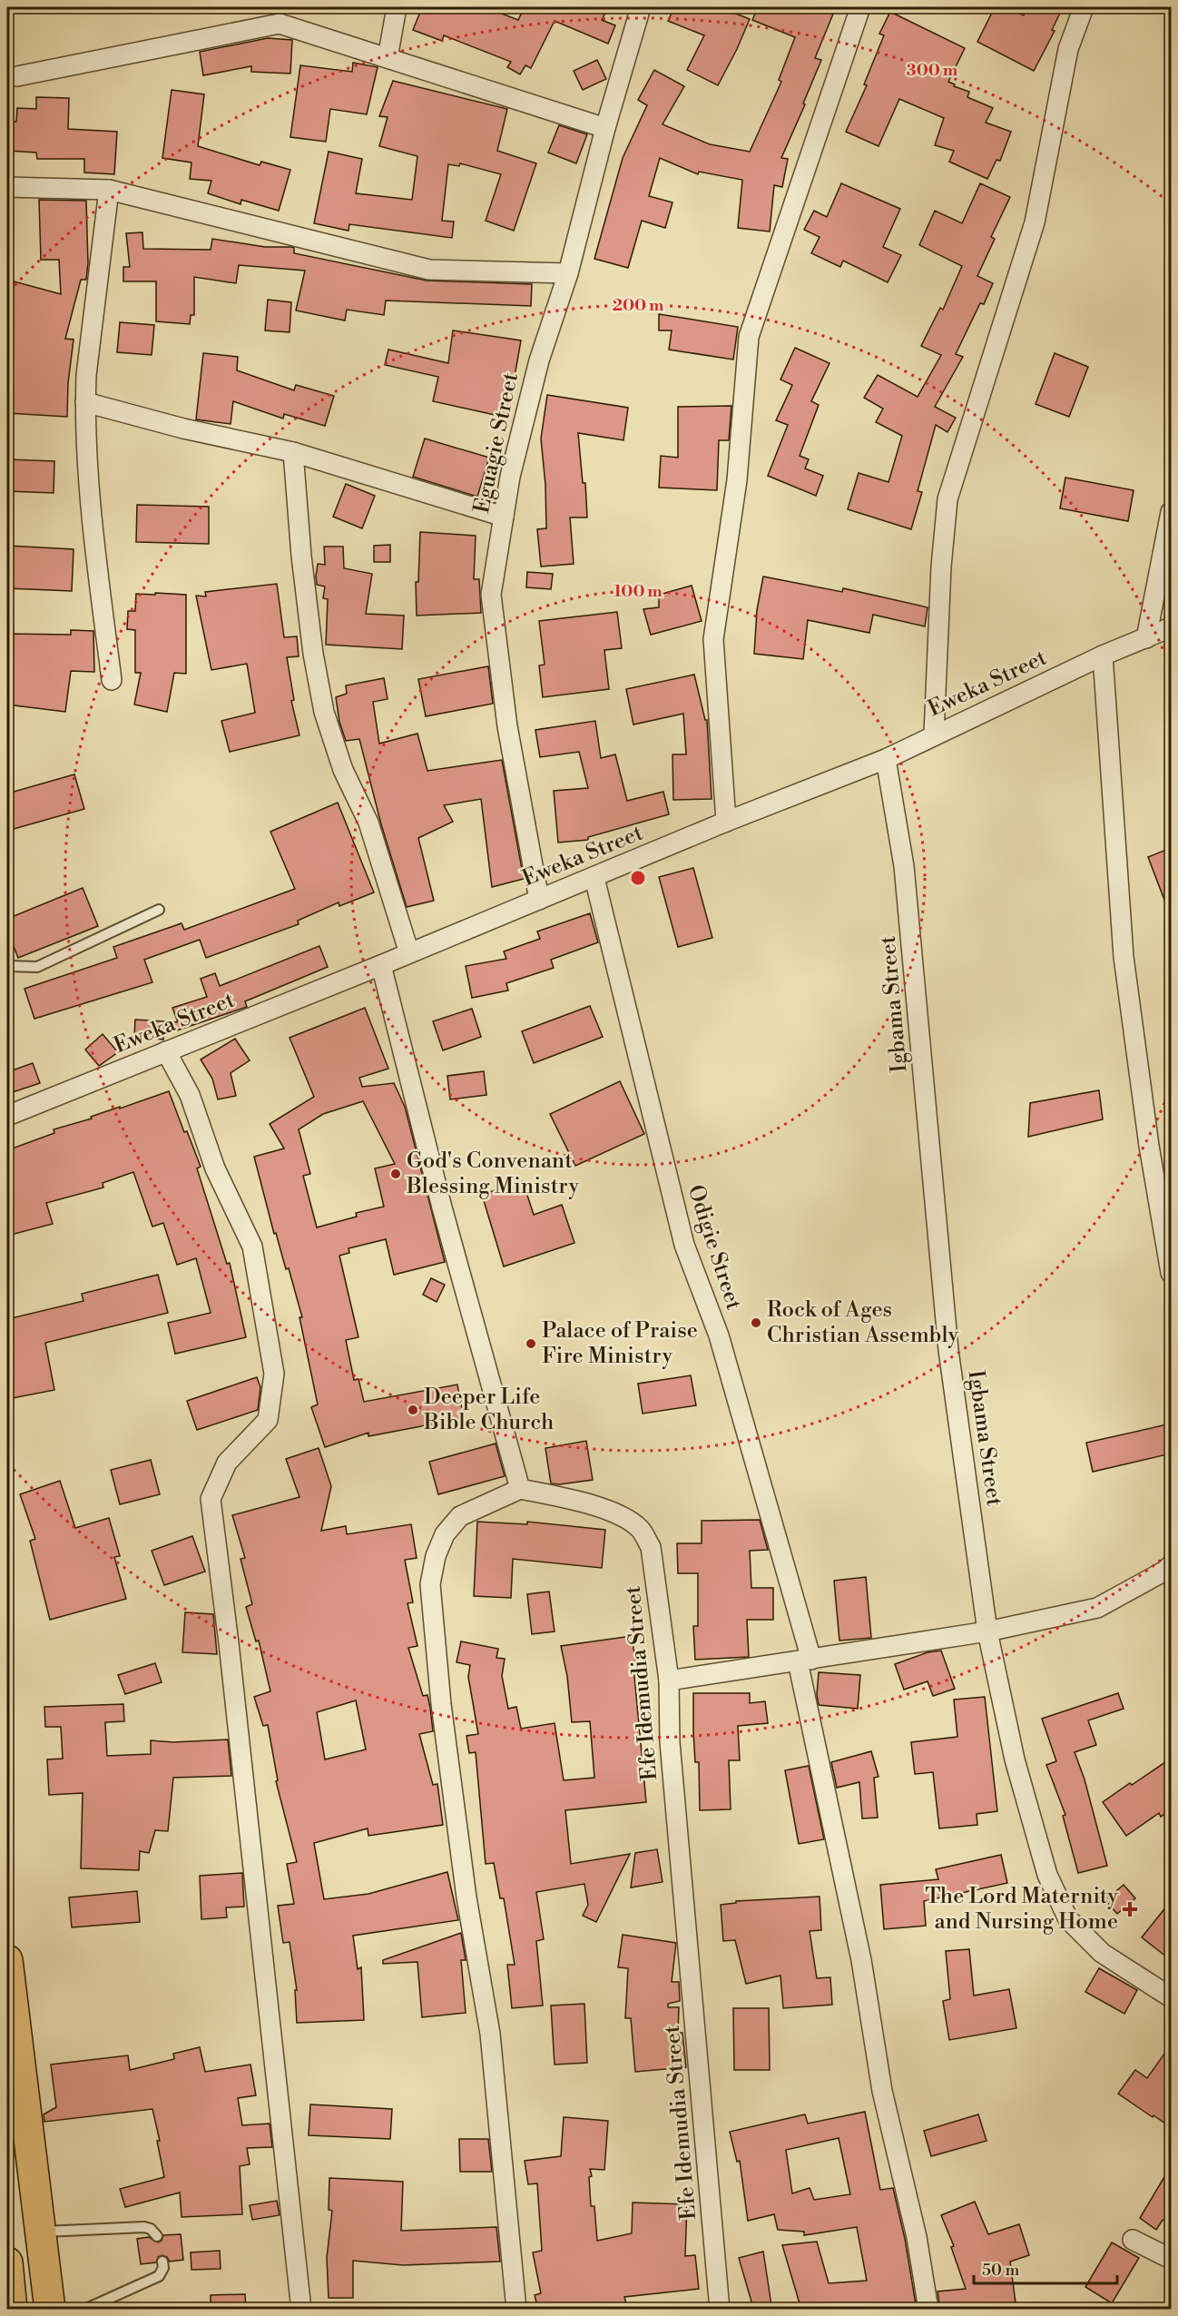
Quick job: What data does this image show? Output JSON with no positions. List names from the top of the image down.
{
  "streets": {
    "street": [
      "Eguagie Street",
      "Eweka Street",
      "Igbama Street",
      "Odigie Street",
      "Efe Idemudia Street"
    ]
  },
  "crossings": [
    ["Eguagie Street", "Eweka Street"],
    ["Eweka Street", "Igbama Street"],
    ["Eweka Street", "Odigie Street"]
  ],
  "places": {
    "other": [
      "God's Convenant Blessing Ministry",
      "Rock of Ages Christian Assembly",
      "Palace of Praise Fire Ministry",
      "Deeper Life Bible Church"
    ],
    "health": ["The Lord Maternity and Nursing Home"]
  },
  "scale_bar": "50 m",
  "rings": ["300 m", "200 m", "100 m"]
}
